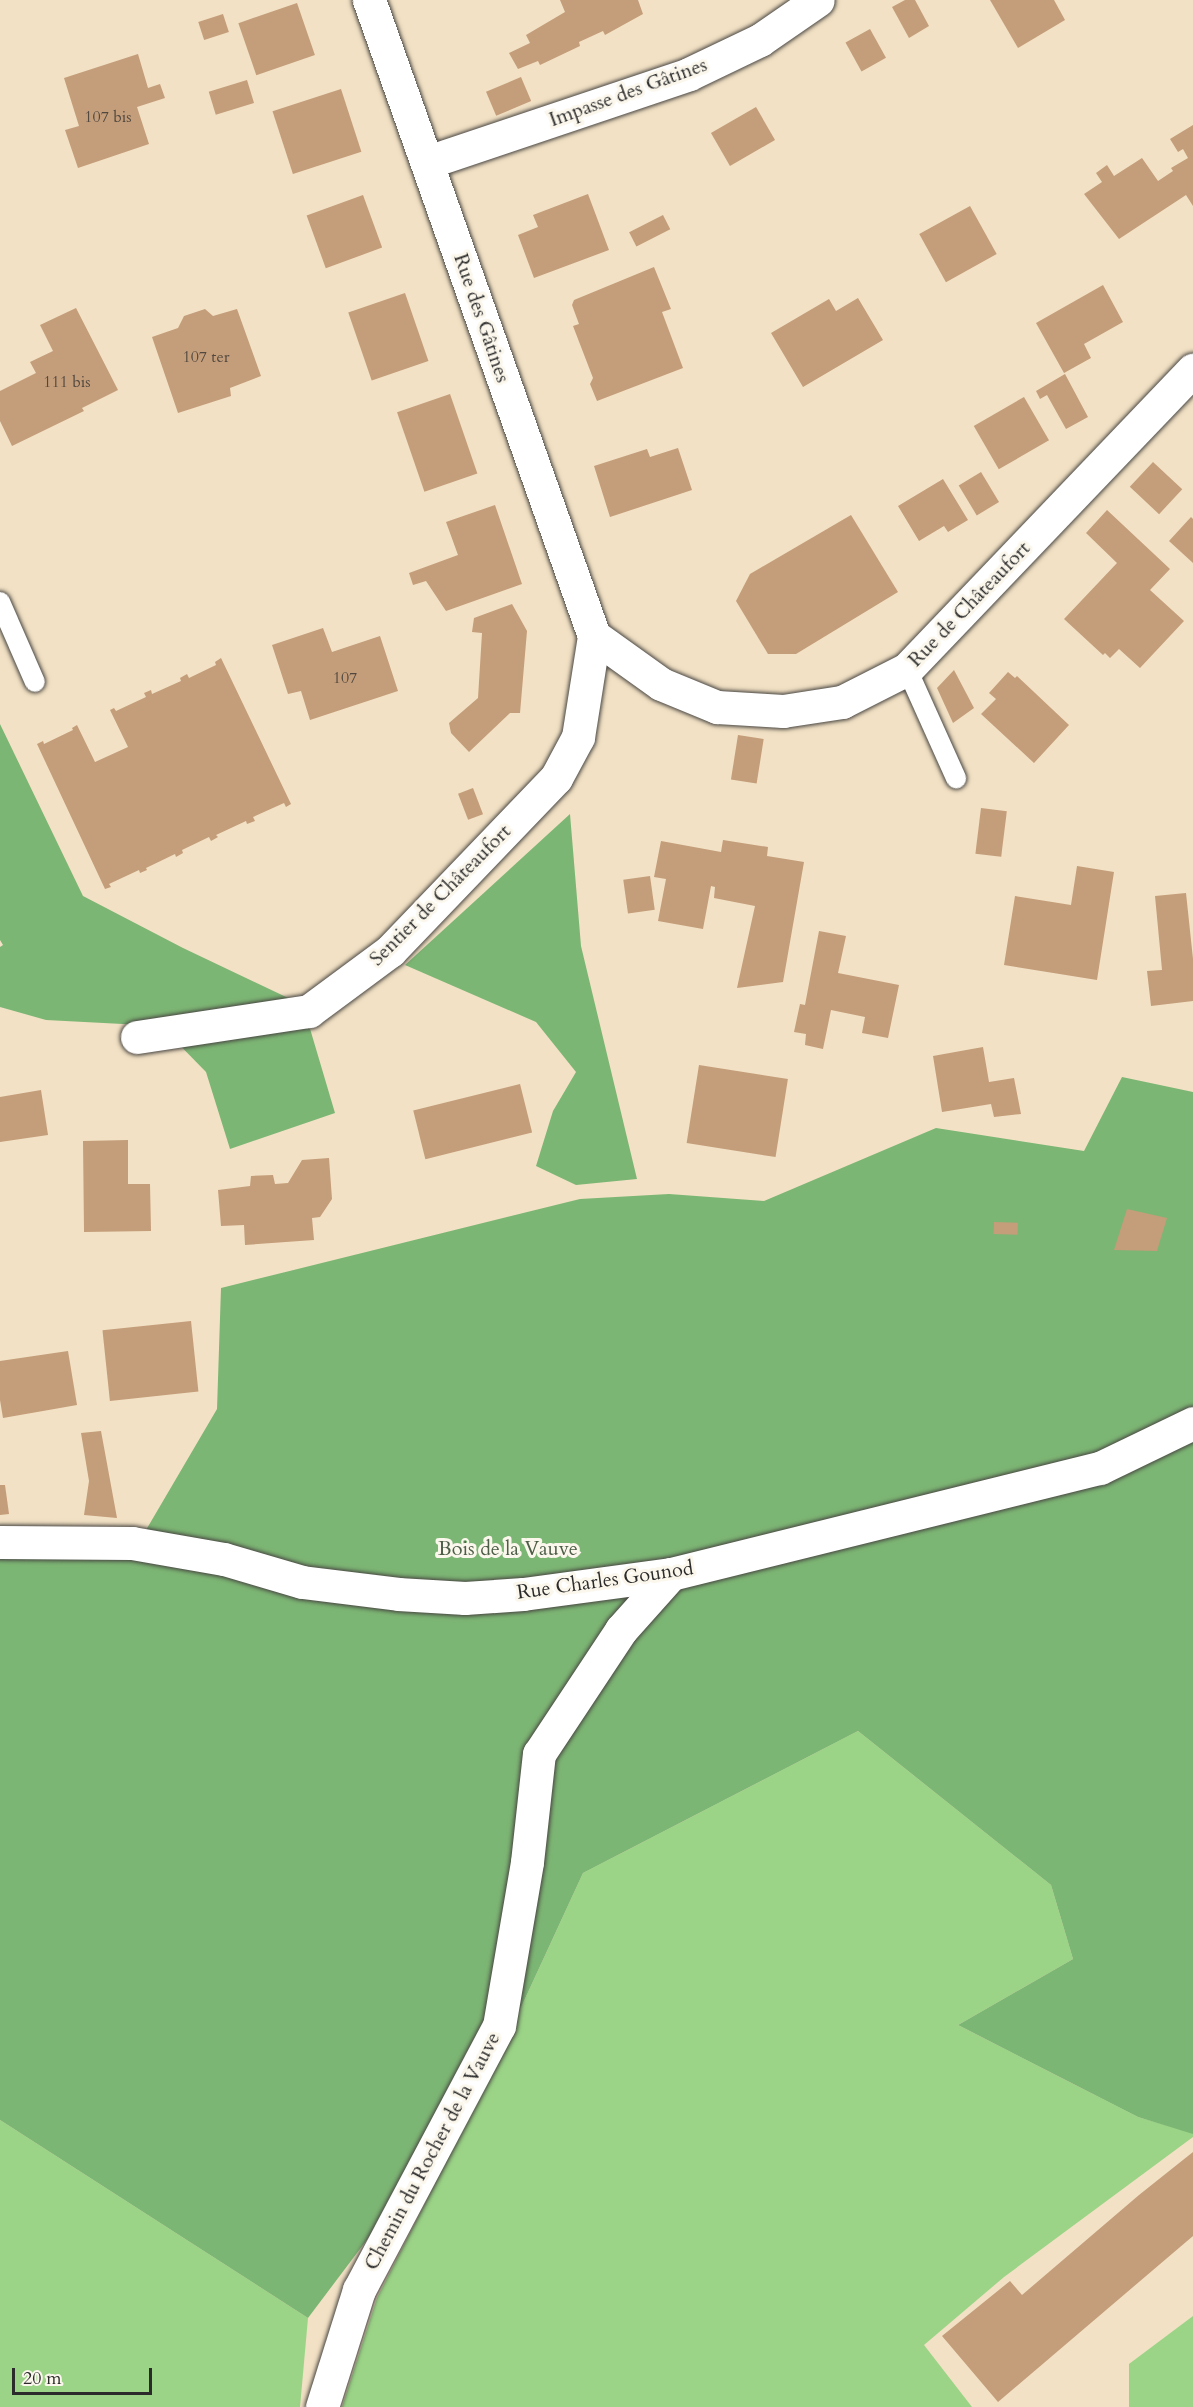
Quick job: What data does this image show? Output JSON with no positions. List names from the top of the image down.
{
  "streets": {
    "street": [
      "Impasse des Gâtines",
      "Rue des Gâtines",
      "Rue de Châteaufort",
      "Sentier de Châteaufort",
      "Rue Charles Gounod",
      "Chemin du Rocher de la Vauve"
    ]
  },
  "crossings": [
    ["Impasse des Gâtines", "Rue des Gâtines"],
    ["Rue des Gâtines", "Rue de Châteaufort"],
    ["Rue des Gâtines", "Sentier de Châteaufort"],
    ["Rue de Châteaufort", "Sentier de Châteaufort"],
    ["Rue Charles Gounod", "Chemin du Rocher de la Vauve"]
  ],
  "parks": ["Bois de la Vauve"],
  "house_numbers": [
    "107 bis",
    "107 ter",
    "111 bis",
    "107"
  ],
  "scale_bar": "20 m"
}
